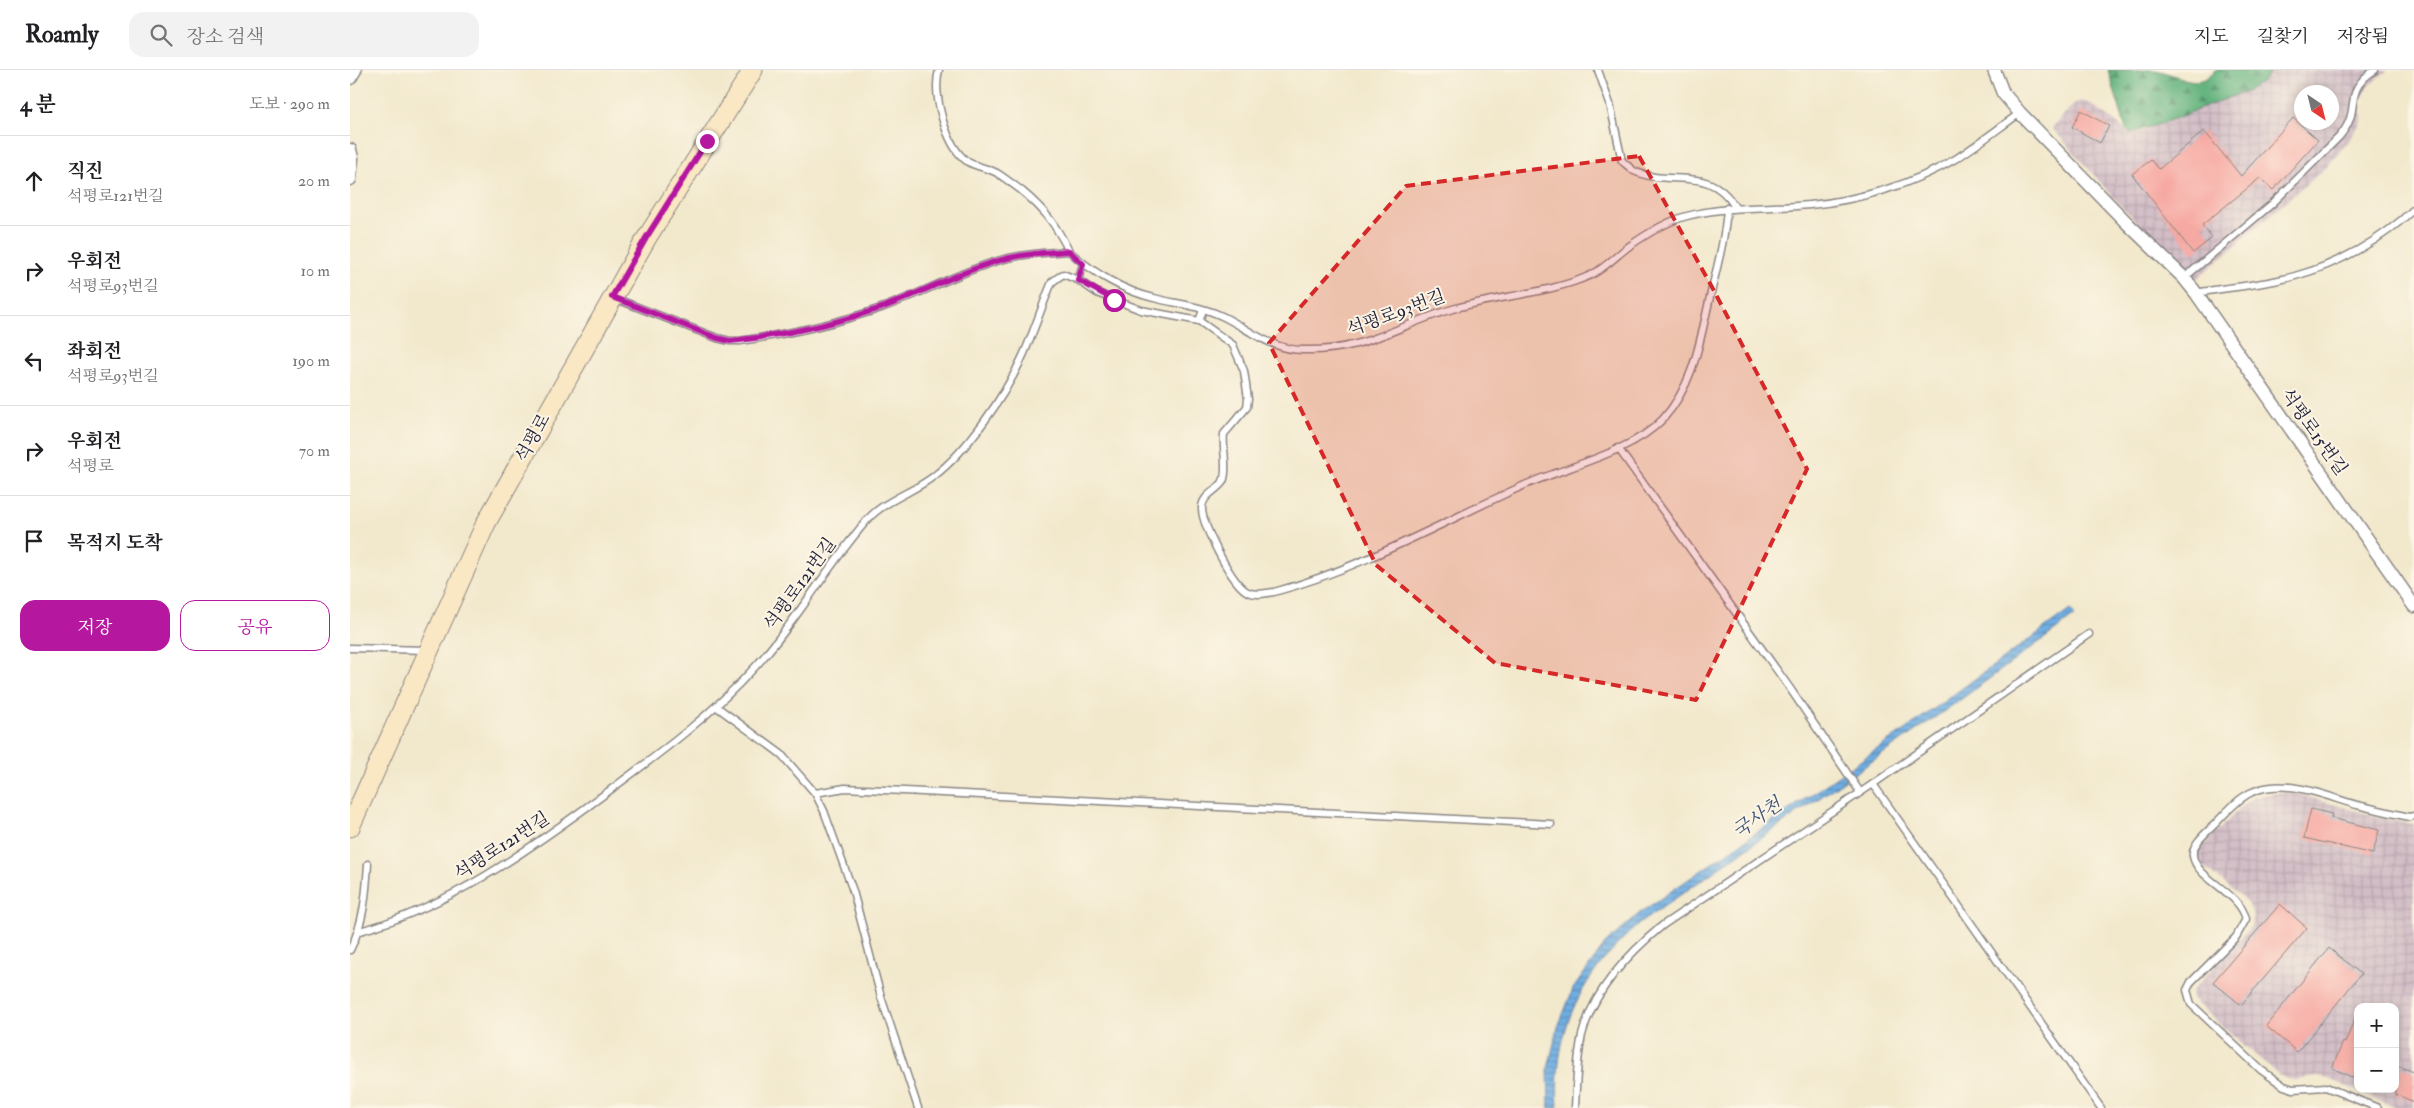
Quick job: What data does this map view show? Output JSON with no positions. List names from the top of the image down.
{
  "streets": {
    "street": ["석평로15번길", "석평로"],
    "lane": ["석평로93번길", "석평로121번길"]
  },
  "crossings": [
    ["석평로93번길", "석평로15번길"]
  ],
  "water": ["국사천"],
  "north": "bottom right",
  "page": {
    "header": "Roamly",
    "search": "장소 검색",
    "nav": ["지도", "길찾기", "저장됨"],
    "heading": ["4 분", "도보 · 290 m"],
    "list": [
      ["직진", "석평로121번길", "20 m"],
      ["우회전", "석평로93번길", "10 m"],
      ["좌회전", "석평로93번길", "190 m"],
      ["우회전", "석평로", "70 m"],
      "목적지 도착"
    ],
    "buttons": ["저장", "공유"],
    "map_buttons": ["+", "−"]
  }
}
